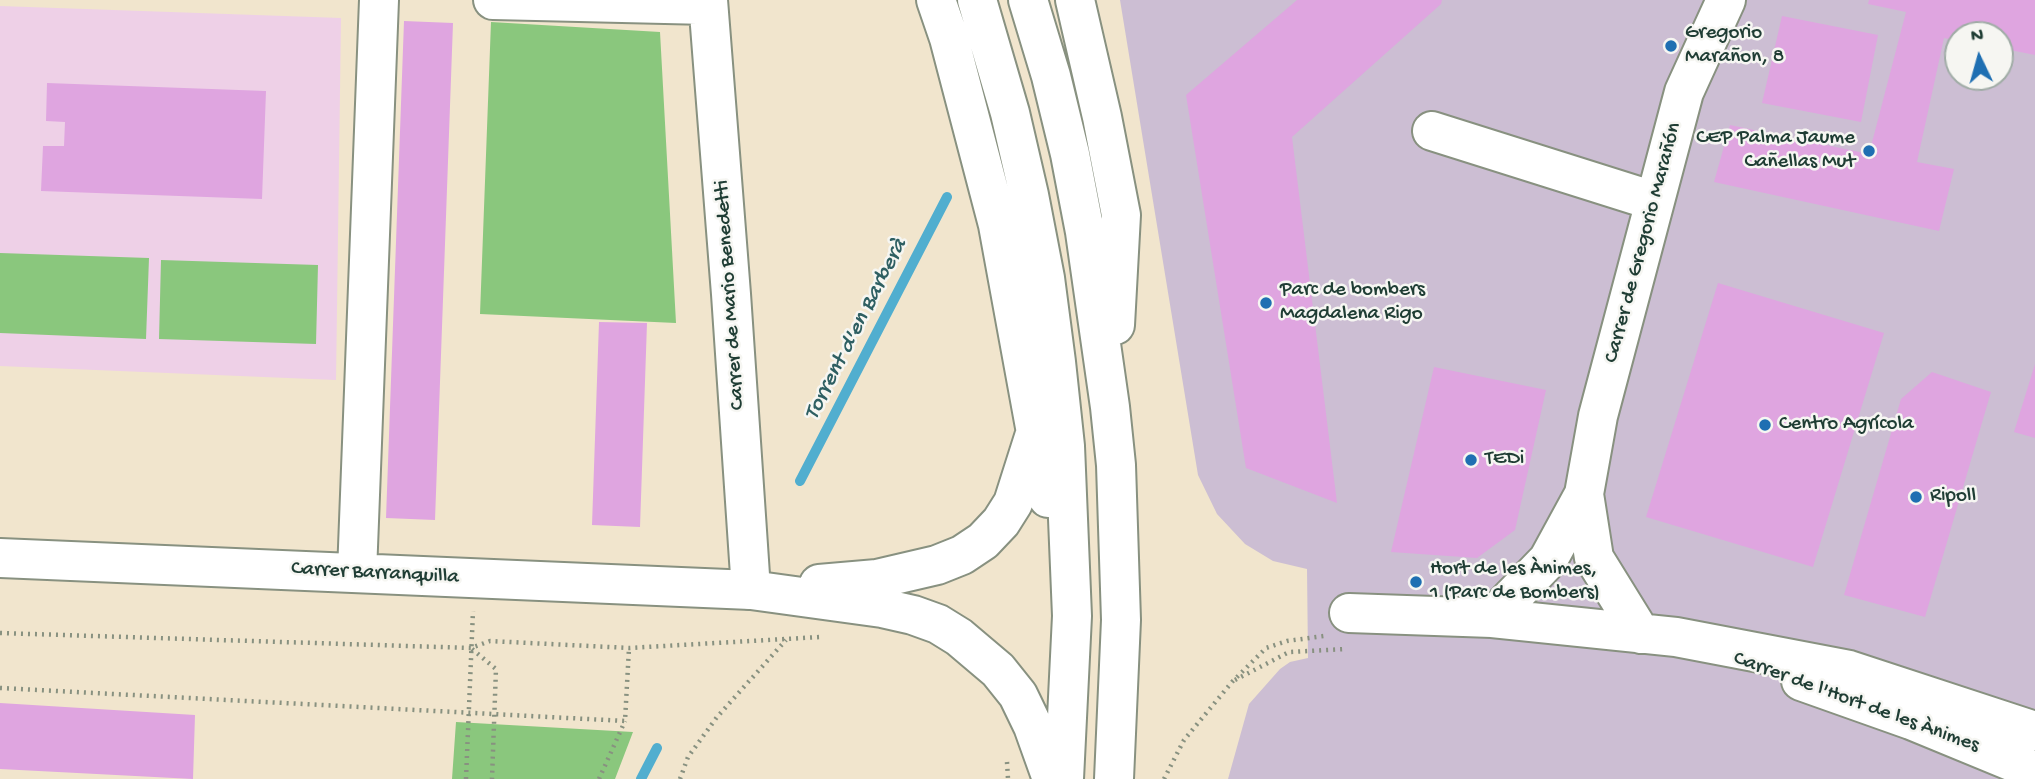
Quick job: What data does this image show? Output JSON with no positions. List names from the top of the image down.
{
  "streets": {
    "main road": [
      "Carrer de Gregorio Marañón",
      "Carrer de Mario Benedetti",
      "Carrer Barranquilla",
      "Carrer de l'Hort de les Ànimes"
    ]
  },
  "crossings": [
    ["Carrer de Gregorio Marañón", "Carrer de l'Hort de les Ànimes"],
    ["Carrer de Mario Benedetti", "Carrer Barranquilla"]
  ],
  "water": ["Torrent d'en Barberà"],
  "places": [
    "Gregorio Marañon, 8",
    "CEP Palma Jaume Cañellas Mut",
    "Parc de bombers Magdalena Rigo",
    "Centro Agrícola",
    "TEDi",
    "Ripoll",
    "Hort de les Ànimes, 1 (Parc de Bombers)"
  ],
  "north": "top"
}
